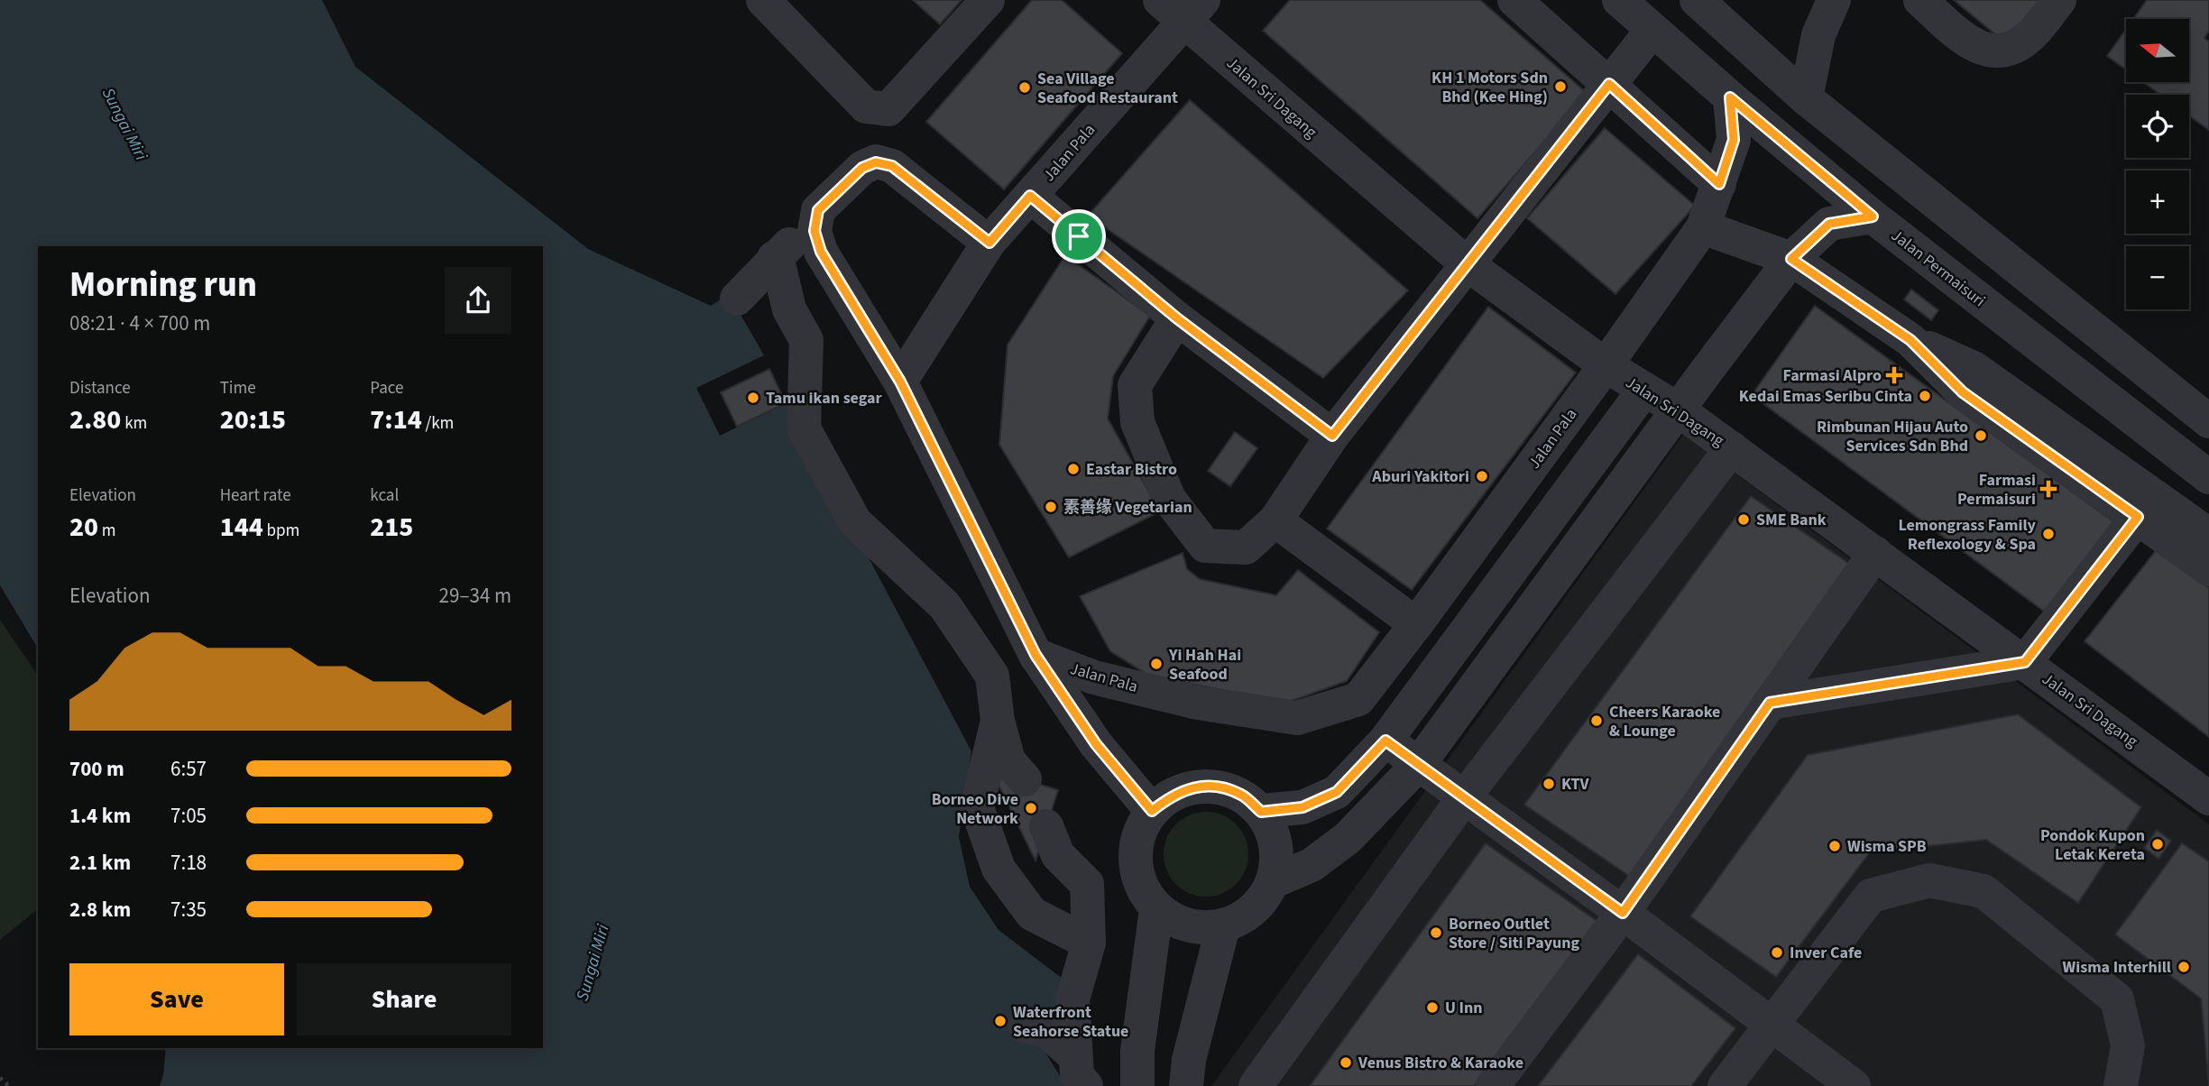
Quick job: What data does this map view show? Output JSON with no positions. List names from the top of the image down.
{
  "streets": {
    "street": ["Jalan Sri Dagang", "Jalan Pala", "Jalan Permaisuri"]
  },
  "crossings": [
    ["Jalan Sri Dagang", "Jalan Pala"],
    ["Jalan Pala", "Jalan Permaisuri"]
  ],
  "water": ["Sungai Miri"],
  "places": {
    "other": [
      "KH 1 Motors Sdn Bhd (Kee Hing)",
      "Sea Village Seafood Restaurant",
      "Kedai Emas Seribu Cinta",
      "Tamu ikan segar",
      "Rimbunan Hijau Auto Services Sdn Bhd",
      "Eastar Bistro",
      "Aburi Yakitori",
      "素善缘 Vegetarian",
      "SME Bank",
      "Lemongrass Family Reflexology & Spa",
      "Yi Hah Hai Seafood",
      "Cheers Karaoke & Lounge",
      "KTV",
      "Borneo Dive Network",
      "Pondok Kupon Letak Kereta",
      "Wisma SPB",
      "Borneo Outlet Store / Siti Payung",
      "Inver Cafe",
      "Wisma Interhill",
      "U Inn",
      "Waterfront Seahorse Statue",
      "Venus Bistro & Karaoke"
    ],
    "health": ["Farmasi Alpro", "Farmasi Permaisuri"]
  },
  "north": "left",
  "page": {
    "map_buttons": ["+", "−"],
    "heading": ["Morning run", "08:21 · 4 × 700 m"],
    "stats": [
      ["Distance", "2.80 km"],
      ["Time", "20:15"],
      ["Pace", "7:14 /km"],
      ["Elevation", "20 m"],
      ["Heart rate", "144 bpm"],
      ["kcal", "215"]
    ],
    "chart": ["Elevation", "29–34 m"],
    "list": [
      {
        "name": "700 m",
        "note": "6:57"
      },
      {
        "name": "1.4 km",
        "note": "7:05"
      },
      {
        "name": "2.1 km",
        "note": "7:18"
      },
      {
        "name": "2.8 km",
        "note": "7:35"
      }
    ],
    "buttons": ["Save", "Share"]
  }
}
